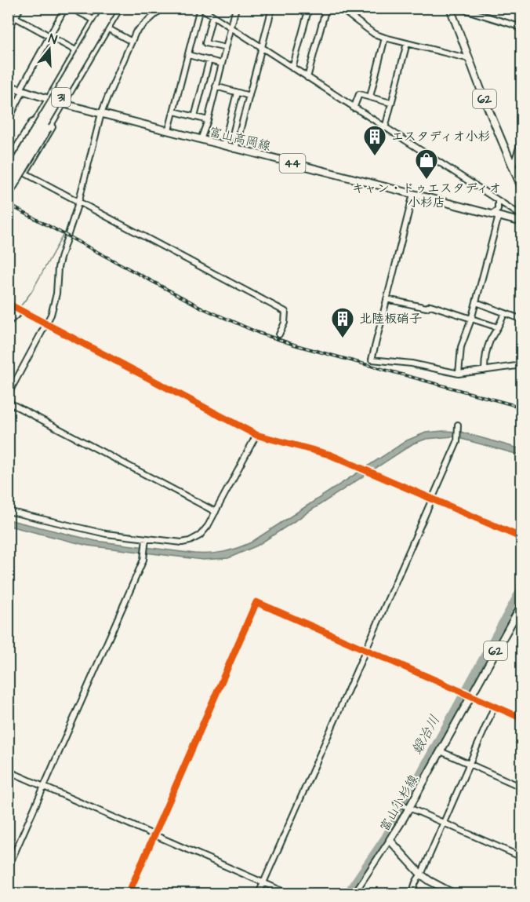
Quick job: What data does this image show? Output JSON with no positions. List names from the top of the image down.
{
  "streets": {
    "main road": [
      "31",
      "62",
      "富山高岡線",
      "44",
      "富山小杉線"
    ]
  },
  "crossings": [
    ["31", "富山高岡線"]
  ],
  "water": ["鍛冶川"],
  "places": {
    "building": ["エスタディオ小杉", "北陸板硝子"],
    "shop": ["キャン・ドゥエスタディオ 小杉店"]
  },
  "north": "top"
}
